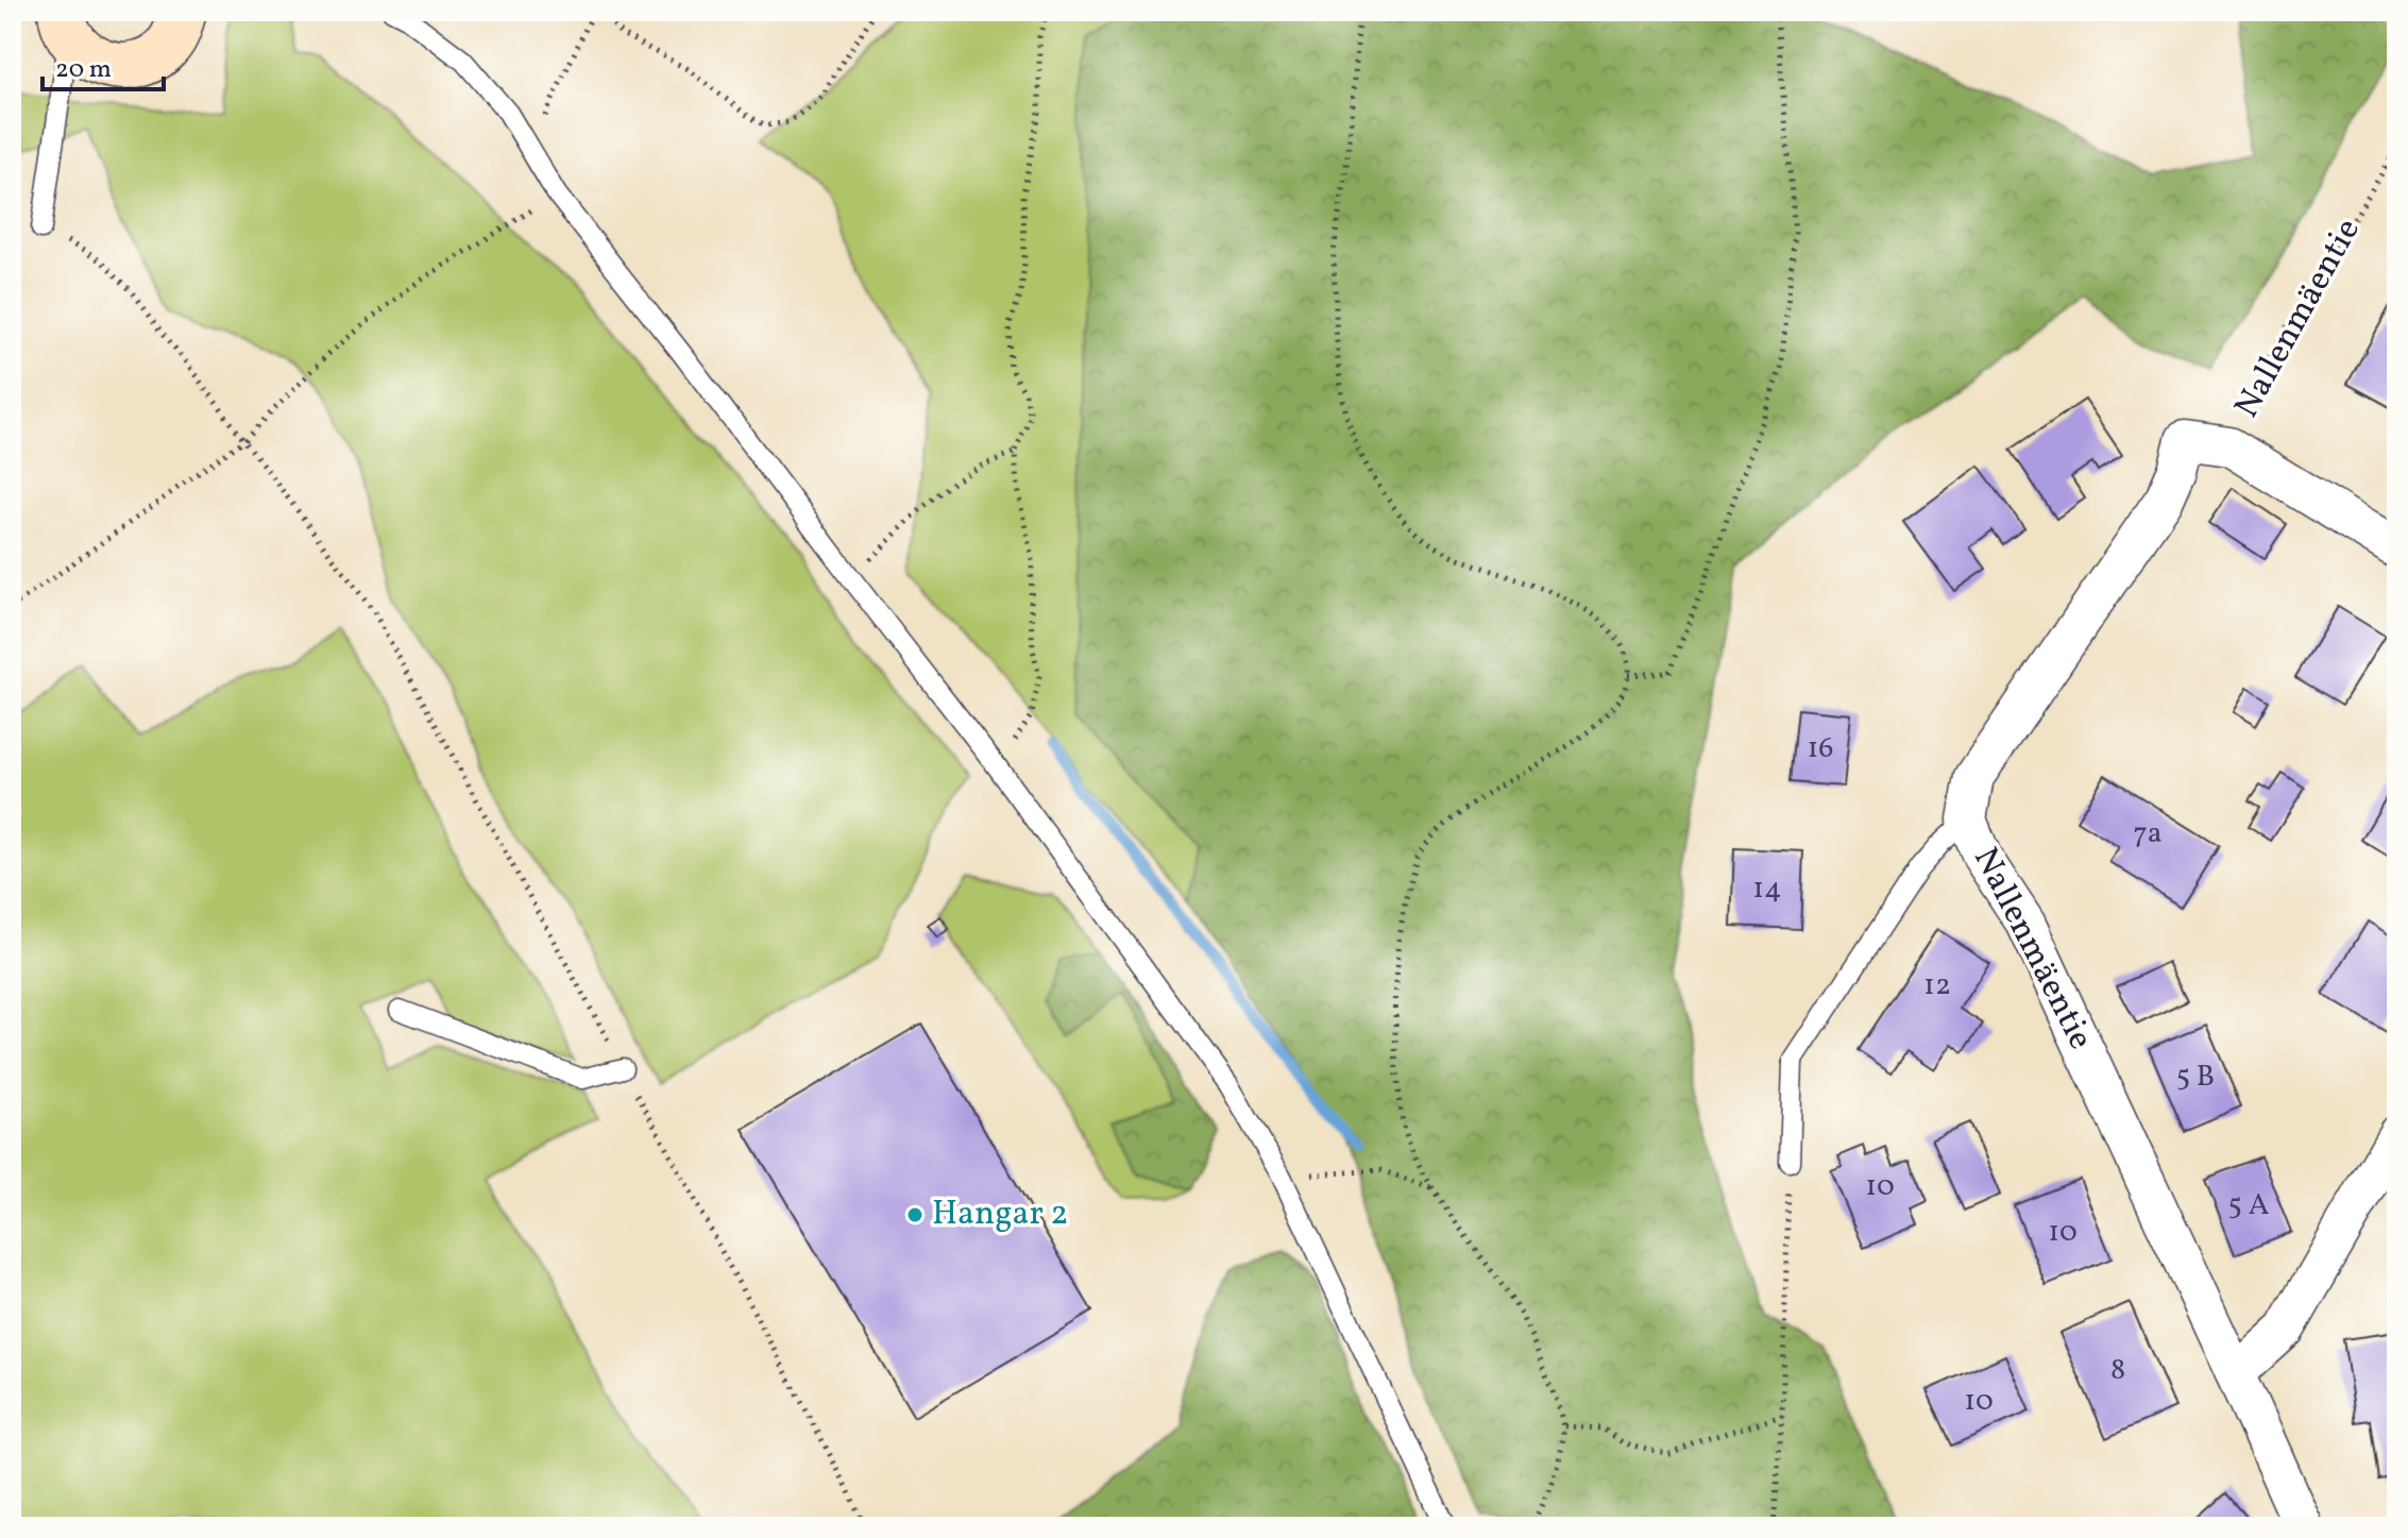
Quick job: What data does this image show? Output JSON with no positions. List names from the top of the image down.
{
  "streets": {
    "street": ["Nallenmäentie"]
  },
  "places": ["Hangar 2"],
  "house_numbers": [
    "16",
    "7a",
    "14",
    "12",
    "5 B",
    "10",
    "5 A",
    "10",
    "8",
    "10"
  ],
  "scale_bar": "20 m"
}
